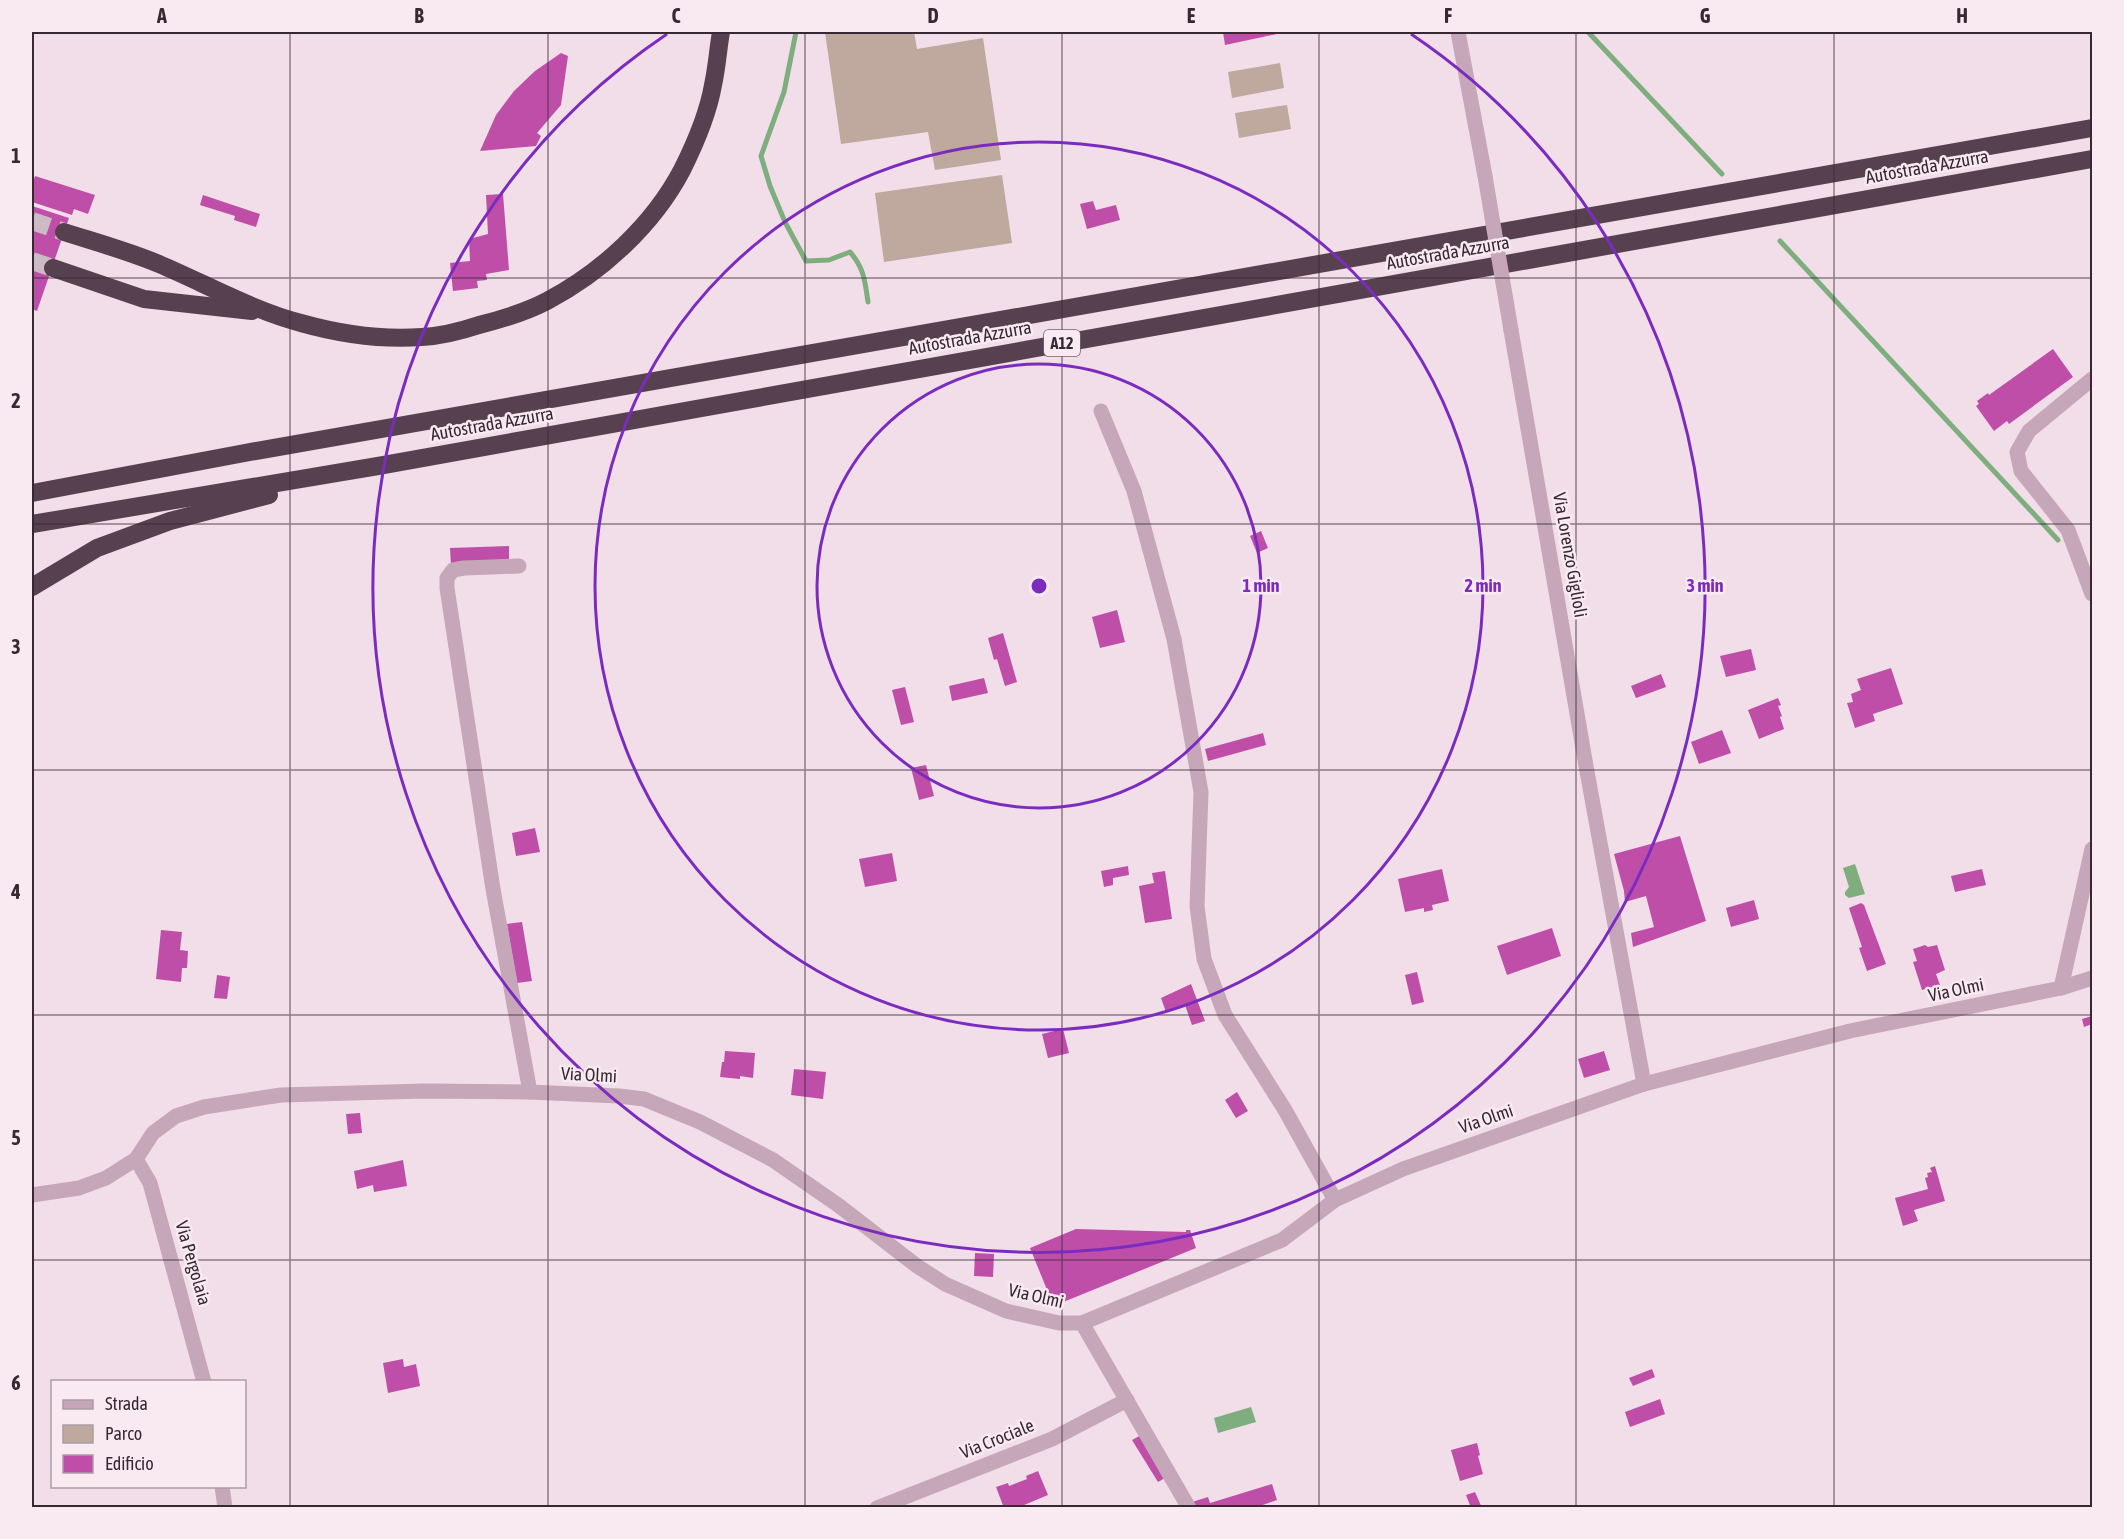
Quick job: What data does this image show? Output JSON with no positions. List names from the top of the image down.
{
  "streets": {
    "highway": ["Autostrada Azzurra", "A12"],
    "street": [
      "Via Lorenzo Giglioli",
      "Via Olmi",
      "Via Pergolaia",
      "Via Crociale"
    ]
  },
  "crossings": [
    ["Via Lorenzo Giglioli", "Via Olmi"],
    ["Via Olmi", "Via Pergolaia"]
  ],
  "legend": ["Strada", "Parco", "Edificio"],
  "grid": {
    "columns": [
      "A",
      "B",
      "C",
      "D",
      "E",
      "F",
      "G",
      "H"
    ],
    "rows": [
      "1",
      "2",
      "3",
      "4",
      "5",
      "6"
    ]
  },
  "rings": ["1 min", "2 min", "3 min"]
}
